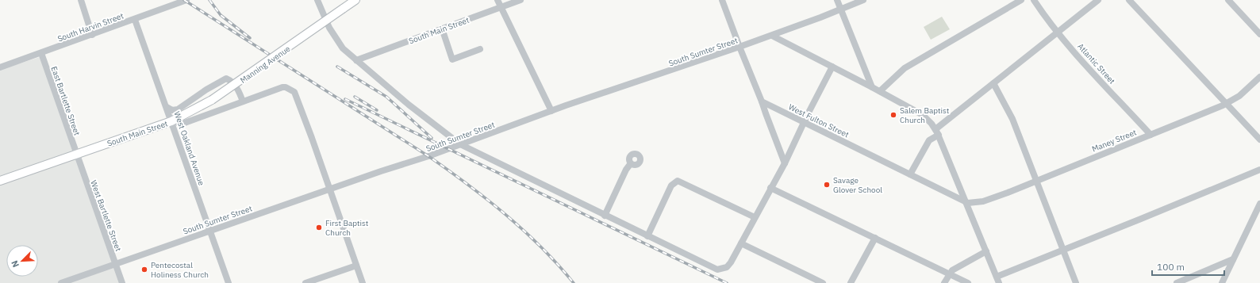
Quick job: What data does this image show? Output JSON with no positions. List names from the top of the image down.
{
  "streets": {
    "main road": ["South Main Street", "Manning Avenue"],
    "street": [
      "South Harvin Street",
      "South Sumter Street",
      "Atlantic Street",
      "East Bartlette Street",
      "West Fulton Street",
      "Maney Street",
      "West Oakland Avenue",
      "West Bartlette Street"
    ]
  },
  "crossings": [
    ["South Harvin Street", "East Bartlette Street"],
    ["South Harvin Street", "West Oakland Avenue"],
    ["South Main Street", "South Sumter Street"],
    ["South Main Street", "Manning Avenue"],
    ["South Main Street", "East Bartlette Street"],
    ["South Main Street", "West Oakland Avenue"],
    ["South Main Street", "West Bartlette Street"],
    ["South Sumter Street", "West Oakland Avenue"],
    ["South Sumter Street", "West Bartlette Street"],
    ["Atlantic Street", "Maney Street"],
    ["Manning Avenue", "West Oakland Avenue"],
    ["East Bartlette Street", "West Bartlette Street"],
    ["West Fulton Street", "Maney Street"]
  ],
  "places": [
    "Salem Baptist Church",
    "Savage Glover School",
    "First Baptist Church",
    "Pentecostal Holiness Church"
  ],
  "scale_bar": "100 m",
  "north": "bottom left"
}
